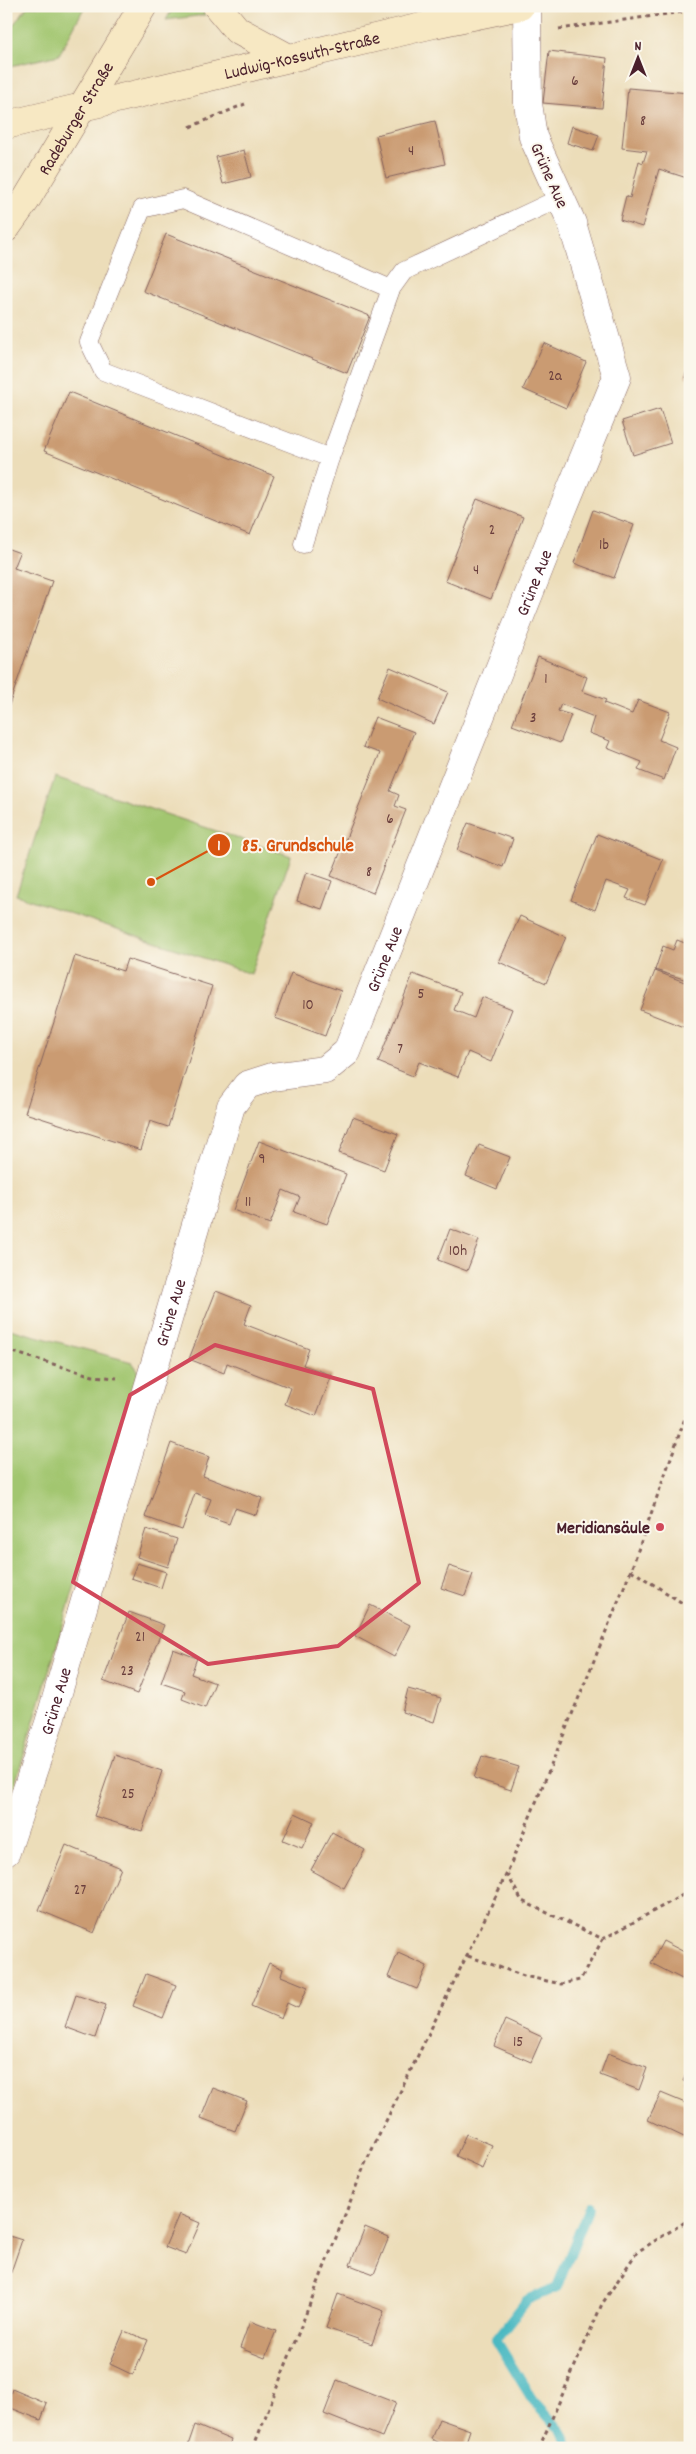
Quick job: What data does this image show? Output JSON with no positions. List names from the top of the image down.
{
  "streets": {
    "street": ["Ludwig-Kossuth-Straße", "Radeburger Straße", "Grüne Aue"]
  },
  "crossings": [
    ["Ludwig-Kossuth-Straße", "Radeburger Straße"]
  ],
  "places": ["85. Grundschule", "Meridiansäule"],
  "house_numbers": [
    "6",
    "8",
    "4",
    "2a",
    "2",
    "1b",
    "4",
    "1",
    "3",
    "6",
    "8",
    "5",
    "10",
    "7",
    "9",
    "11",
    "10h",
    "21",
    "23",
    "25",
    "27",
    "15"
  ],
  "north": "top"
}
